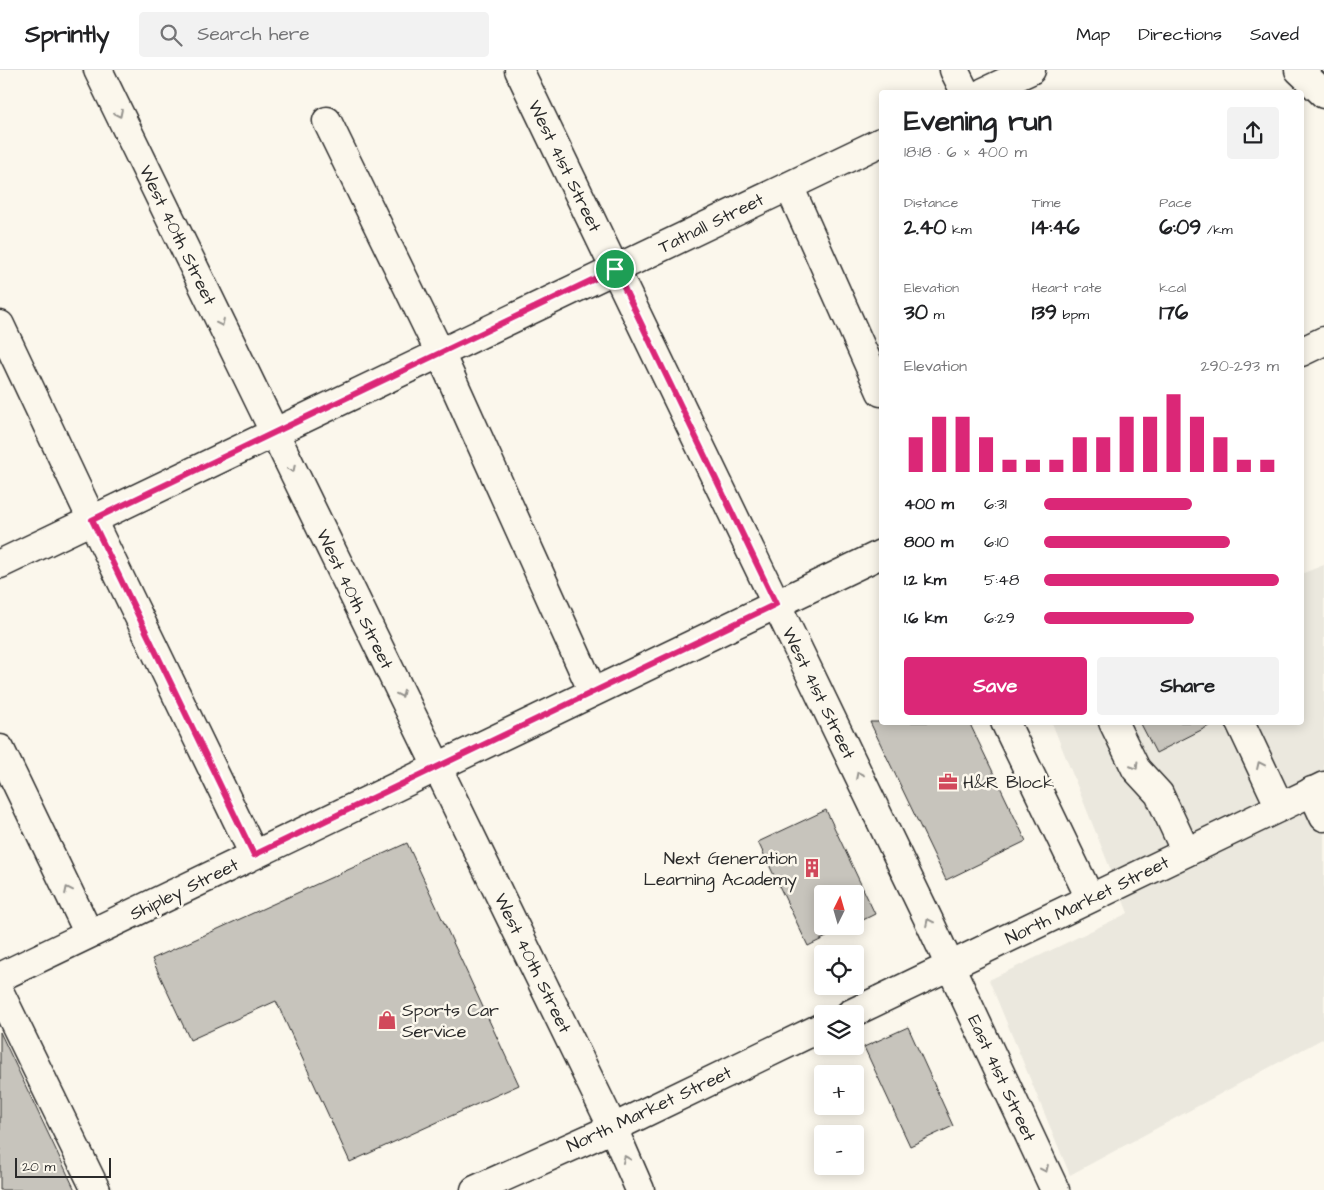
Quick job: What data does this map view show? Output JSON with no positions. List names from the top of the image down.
{
  "streets": {
    "street": [
      "West 41st Street",
      "Tatnall Street",
      "West 40th Street",
      "Shipley Street",
      "North Market Street",
      "East 41st Street"
    ]
  },
  "crossings": [
    ["West 41st Street", "Tatnall Street"],
    ["West 41st Street", "Shipley Street"],
    ["West 41st Street", "North Market Street"],
    ["West 41st Street", "East 41st Street"],
    ["Tatnall Street", "West 40th Street"],
    ["West 40th Street", "Shipley Street"],
    ["West 40th Street", "North Market Street"],
    ["North Market Street", "East 41st Street"]
  ],
  "one_way": ["East 41st Street"],
  "places": {
    "office": ["H&R Block"],
    "building": ["Next Generation Learning Academy"],
    "shop": ["Sports Car Service"]
  },
  "scale_bar": "20 m",
  "north": "top",
  "page": {
    "header": "Sprintly",
    "search": "Search here",
    "nav": ["Map", "Directions", "Saved"],
    "heading": ["Evening run", "18:18 · 6 × 400 m"],
    "stats": [
      ["Distance", "2.40 km"],
      ["Time", "14:46"],
      ["Pace", "6:09 /km"],
      ["Elevation", "30 m"],
      ["Heart rate", "139 bpm"],
      ["kcal", "176"]
    ],
    "chart": ["Elevation", "290–293 m"],
    "list": [
      {
        "name": "400 m",
        "note": "6:31"
      },
      {
        "name": "800 m",
        "note": "6:10"
      },
      {
        "name": "1.2 km",
        "note": "5:48"
      },
      {
        "name": "1.6 km",
        "note": "6:29"
      }
    ],
    "buttons": ["Save", "Share"],
    "map_buttons": ["+", "−"],
    "scale": "20 m"
  }
}
